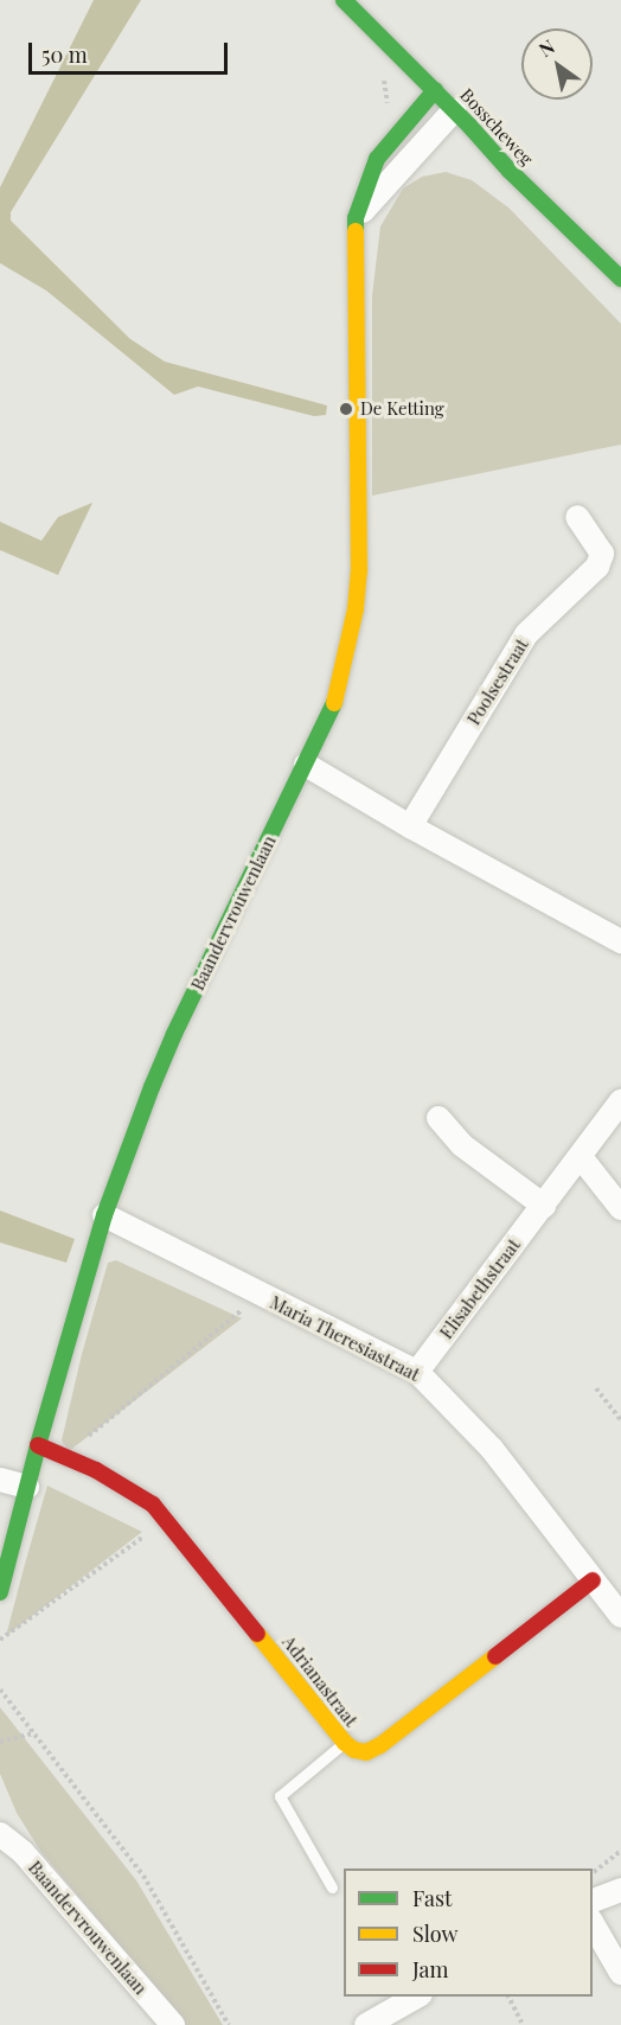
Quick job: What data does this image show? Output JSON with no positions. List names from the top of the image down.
{
  "streets": {
    "street": [
      "Bosscheweg",
      "Poolsestraat",
      "Baandervrouwenlaan",
      "Elisabethstraat",
      "Maria Theresiastraat",
      "Adrianastraat"
    ]
  },
  "crossings": [
    ["Bosscheweg", "Baandervrouwenlaan"],
    ["Baandervrouwenlaan", "Maria Theresiastraat"],
    ["Baandervrouwenlaan", "Adrianastraat"],
    ["Elisabethstraat", "Maria Theresiastraat"],
    ["Maria Theresiastraat", "Adrianastraat"]
  ],
  "places": ["De Ketting"],
  "legend": ["Fast", "Slow", "Jam"],
  "scale_bar": "50 m",
  "north": "top left"
}
